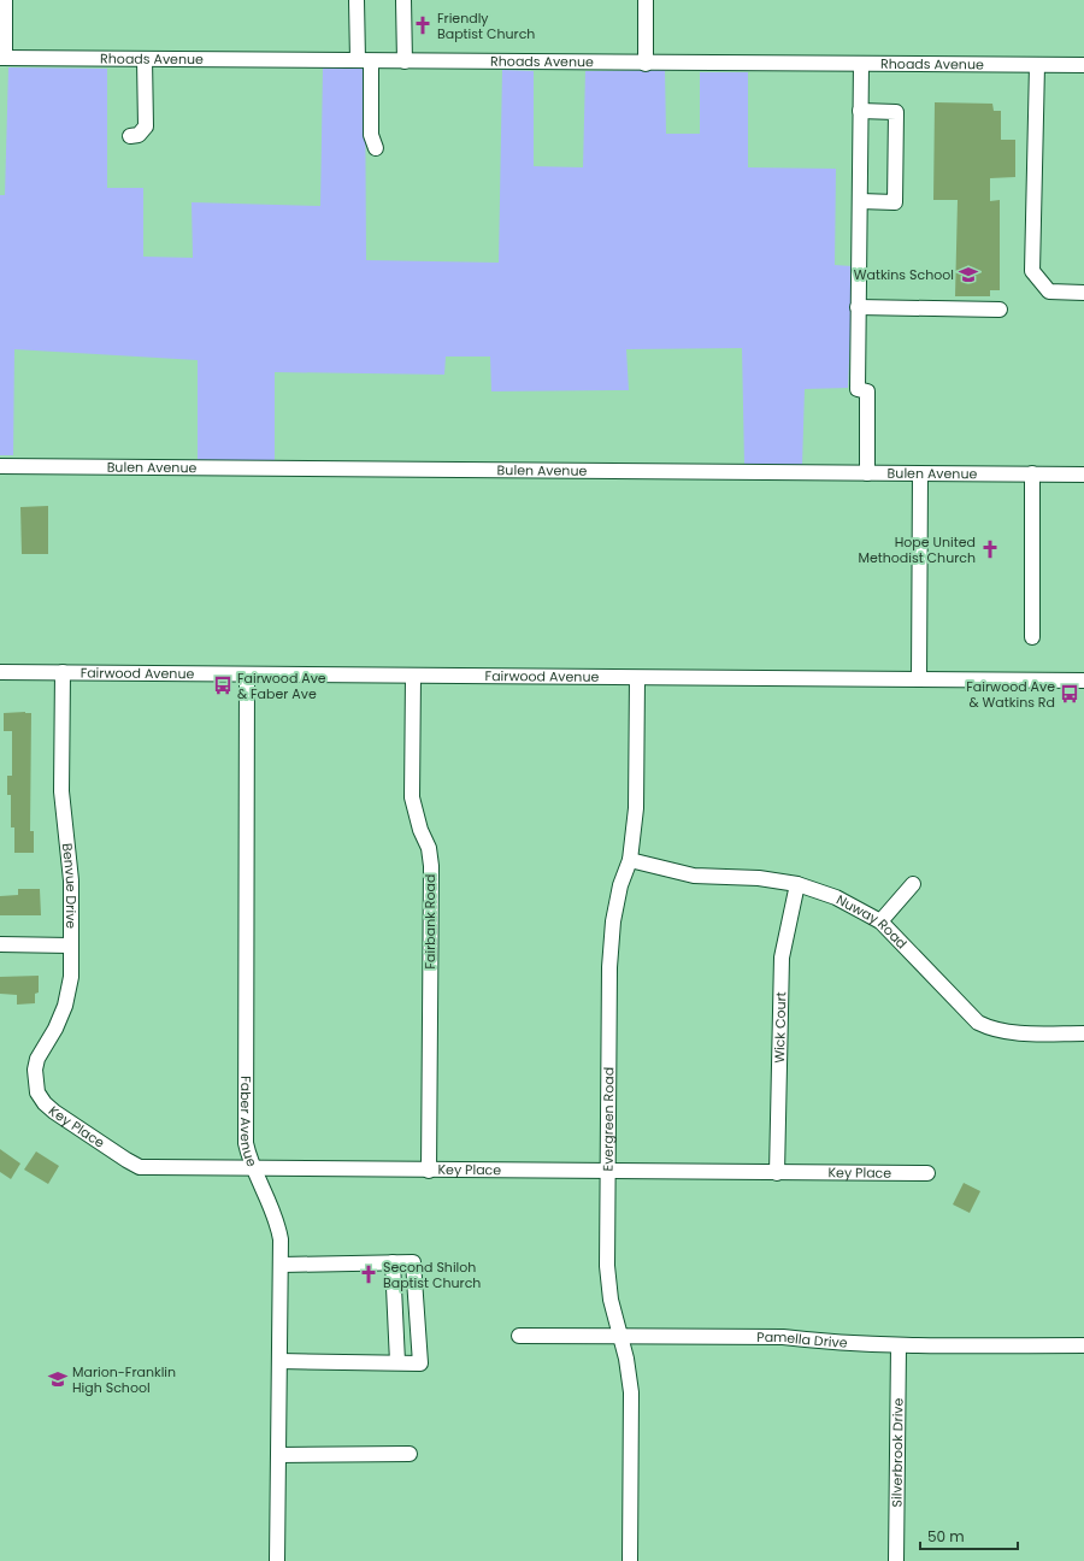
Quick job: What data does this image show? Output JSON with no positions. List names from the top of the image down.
{
  "streets": {
    "street": [
      "Rhoads Avenue",
      "Bulen Avenue",
      "Fairwood Avenue",
      "Benvue Drive",
      "Fairbank Road",
      "Nuway Road",
      "Wick Court",
      "Evergreen Road",
      "Faber Avenue",
      "Key Place",
      "Pamella Drive",
      "Silverbrook Drive"
    ]
  },
  "crossings": [
    ["Fairwood Avenue", "Benvue Drive"],
    ["Fairwood Avenue", "Fairbank Road"],
    ["Fairwood Avenue", "Evergreen Road"],
    ["Fairwood Avenue", "Faber Avenue"],
    ["Benvue Drive", "Key Place"],
    ["Fairbank Road", "Key Place"],
    ["Nuway Road", "Wick Court"],
    ["Nuway Road", "Evergreen Road"],
    ["Wick Court", "Key Place"],
    ["Evergreen Road", "Key Place"],
    ["Evergreen Road", "Pamella Drive"],
    ["Faber Avenue", "Key Place"],
    ["Pamella Drive", "Silverbrook Drive"]
  ],
  "places": {
    "church": ["Friendly Baptist Church", "Hope United Methodist Church", "Second Shiloh Baptist Church"],
    "school or university": ["Watkins School", "Marion-Franklin High School"],
    "bus stop": ["Fairwood Ave & Faber Ave", "Fairwood Ave & Watkins Rd"]
  },
  "scale_bar": "50 m"
}
